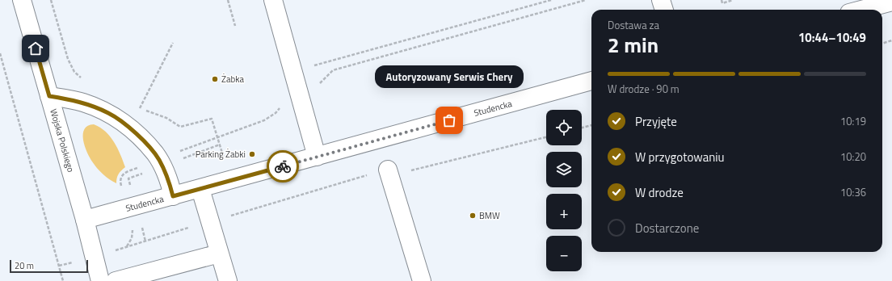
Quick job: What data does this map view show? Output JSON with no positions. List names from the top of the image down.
{
  "streets": {
    "street": ["Studencka", "Wojska Polskiego"]
  },
  "crossings": [
    ["Studencka", "Wojska Polskiego"]
  ],
  "places": [
    "Żabka",
    "Autoryzowany Serwis Chery",
    "Parking Żabki",
    "BMW"
  ],
  "scale_bar": "20 m",
  "page": {
    "heading": ["2 min", "Dostawa za", "10:44–10:49"],
    "bar": "W drodze · 90 m",
    "bubble": "Autoryzowany Serwis Chery",
    "list": [
      ["Przyjęte", "10:19"],
      ["W przygotowaniu", "10:20"],
      ["W drodze", "10:36"],
      "Dostarczone"
    ],
    "map_buttons": ["+", "−"],
    "scale": "20 m"
  }
}
